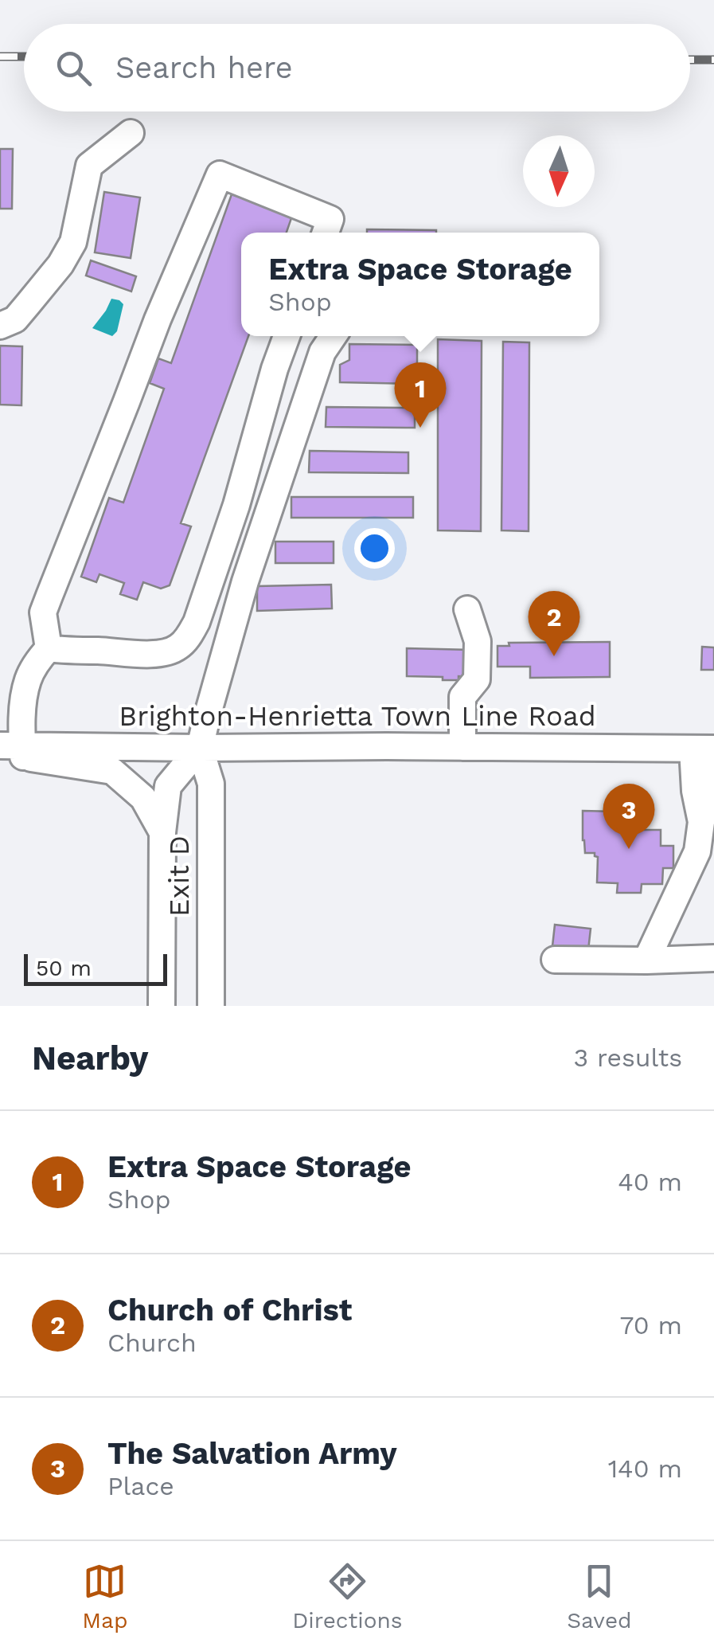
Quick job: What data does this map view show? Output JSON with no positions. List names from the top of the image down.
{
  "streets": {
    "street": ["Brighton-Henrietta Town Line Road", "Exit D"]
  },
  "crossings": [
    ["Brighton-Henrietta Town Line Road", "Exit D"]
  ],
  "scale_bar": "50 m",
  "north": "bottom",
  "page": {
    "search": "Search here",
    "popup": ["Extra Space Storage", "Shop"],
    "pins": ["1", "2", "3"],
    "scale": "50 m",
    "heading": ["Nearby", "3 results"],
    "list": [
      {
        "mark": "1",
        "name": "Extra Space Storage",
        "note": "Shop",
        "value": "40 m"
      },
      {
        "mark": "2",
        "name": "Church of Christ",
        "note": "Church",
        "value": "70 m"
      },
      {
        "mark": "3",
        "name": "The Salvation Army",
        "note": "Place",
        "value": "140 m"
      }
    ],
    "nav": ["Map", "Directions", "Saved"]
  }
}
